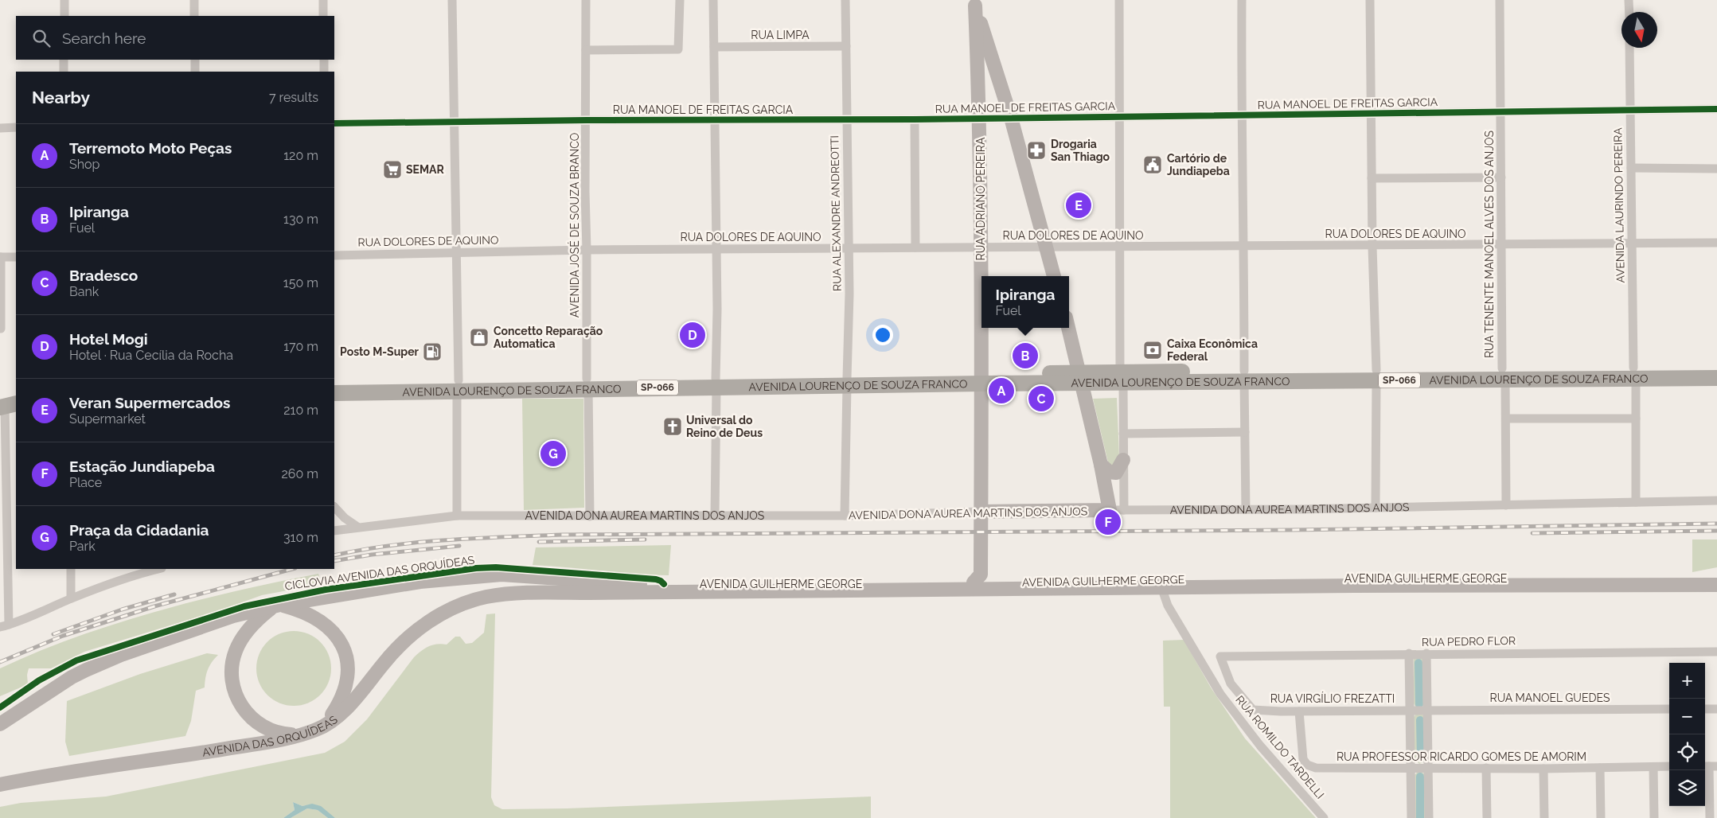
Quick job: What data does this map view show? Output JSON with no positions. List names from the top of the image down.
{
  "streets": {
    "highway": ["AVENIDA LOURENÇO DE SOUZA FRANCO", "SP-066"],
    "main road": [
      "RUA ADRIANO PEREIRA",
      "AVENIDA DONA AUREA MARTINS DOS ANJOS",
      "AVENIDA GUILHERME GEORGE",
      "AVENIDA DAS ORQUÍDEAS"
    ],
    "street": [
      "RUA LIMPA",
      "RUA MANOEL DE FREITAS GARCIA",
      "AVENIDA LAURINDO PEREIRA",
      "RUA ALEXANDRE ANDREOTTI",
      "AVENIDA JOSÉ DE SOUZA BRANCO",
      "RUA DOLORES DE AQUINO",
      "RUA TENENTE MANOEL ALVES DOS ANJOS",
      "RUA PEDRO FLOR",
      "RUA MANOEL GUEDES",
      "RUA VIRGÍLIO FREZATTI",
      "RUA ROMILDO TARDELLI",
      "RUA PROFESSOR RICARDO GOMES DE AMORIM"
    ],
    "cycle path": ["CICLOVIA AVENIDA DAS ORQUÍDEAS"]
  },
  "crossings": [
    ["RUA LIMPA", "RUA ALEXANDRE ANDREOTTI"],
    ["RUA MANOEL DE FREITAS GARCIA", "RUA ADRIANO PEREIRA"],
    ["RUA MANOEL DE FREITAS GARCIA", "AVENIDA LAURINDO PEREIRA"],
    ["RUA MANOEL DE FREITAS GARCIA", "RUA ALEXANDRE ANDREOTTI"],
    ["RUA MANOEL DE FREITAS GARCIA", "AVENIDA JOSÉ DE SOUZA BRANCO"],
    ["RUA MANOEL DE FREITAS GARCIA", "RUA TENENTE MANOEL ALVES DOS ANJOS"],
    ["RUA ADRIANO PEREIRA", "RUA DOLORES DE AQUINO"],
    ["RUA ADRIANO PEREIRA", "AVENIDA LOURENÇO DE SOUZA FRANCO"],
    ["RUA ADRIANO PEREIRA", "AVENIDA DONA AUREA MARTINS DOS ANJOS"],
    ["RUA ADRIANO PEREIRA", "AVENIDA GUILHERME GEORGE"],
    ["AVENIDA LAURINDO PEREIRA", "RUA DOLORES DE AQUINO"],
    ["AVENIDA LAURINDO PEREIRA", "AVENIDA LOURENÇO DE SOUZA FRANCO"],
    ["AVENIDA LAURINDO PEREIRA", "AVENIDA DONA AUREA MARTINS DOS ANJOS"],
    ["RUA ALEXANDRE ANDREOTTI", "RUA DOLORES DE AQUINO"],
    ["RUA ALEXANDRE ANDREOTTI", "AVENIDA LOURENÇO DE SOUZA FRANCO"],
    ["RUA ALEXANDRE ANDREOTTI", "AVENIDA DONA AUREA MARTINS DOS ANJOS"],
    ["AVENIDA JOSÉ DE SOUZA BRANCO", "RUA DOLORES DE AQUINO"],
    ["AVENIDA JOSÉ DE SOUZA BRANCO", "AVENIDA LOURENÇO DE SOUZA FRANCO"],
    ["AVENIDA JOSÉ DE SOUZA BRANCO", "AVENIDA DONA AUREA MARTINS DOS ANJOS"],
    ["RUA DOLORES DE AQUINO", "RUA TENENTE MANOEL ALVES DOS ANJOS"],
    ["RUA TENENTE MANOEL ALVES DOS ANJOS", "AVENIDA LOURENÇO DE SOUZA FRANCO"],
    ["RUA TENENTE MANOEL ALVES DOS ANJOS", "AVENIDA DONA AUREA MARTINS DOS ANJOS"],
    ["AVENIDA GUILHERME GEORGE", "AVENIDA DAS ORQUÍDEAS"],
    ["AVENIDA GUILHERME GEORGE", "RUA ROMILDO TARDELLI"],
    ["RUA PEDRO FLOR", "RUA VIRGÍLIO FREZATTI"],
    ["RUA MANOEL GUEDES", "RUA VIRGÍLIO FREZATTI"],
    ["RUA VIRGÍLIO FREZATTI", "RUA PROFESSOR RICARDO GOMES DE AMORIM"]
  ],
  "places": {
    "pharmacy": ["Drogaria San Thiago"],
    "public building": ["Cartório de Jundiapeba"],
    "supermarket": ["SEMAR"],
    "shop": ["Concetto Reparação Automatica"],
    "bank": ["Caixa Econômica Federal"],
    "fuel station": ["Posto M-Super"],
    "church": ["Universal do Reino de Deus"]
  },
  "north": "bottom",
  "page": {
    "search": "Search here",
    "heading": ["Nearby", "7 results"],
    "list": [
      {
        "mark": "A",
        "name": "Terremoto Moto Peças",
        "note": "Shop",
        "value": "120 m"
      },
      {
        "mark": "B",
        "name": "Ipiranga",
        "note": "Fuel",
        "value": "130 m"
      },
      {
        "mark": "C",
        "name": "Bradesco",
        "note": "Bank",
        "value": "150 m"
      },
      {
        "mark": "D",
        "name": "Hotel Mogi",
        "note": "Hotel · Rua Cecília da Rocha",
        "value": "170 m"
      },
      {
        "mark": "E",
        "name": "Veran Supermercados",
        "note": "Supermarket",
        "value": "210 m"
      },
      {
        "mark": "F",
        "name": "Estação Jundiapeba",
        "note": "Place",
        "value": "260 m"
      },
      {
        "mark": "G",
        "name": "Praça da Cidadania",
        "note": "Park",
        "value": "310 m"
      }
    ],
    "pins": [
      "E",
      "D",
      "B",
      "A",
      "C",
      "G",
      "F"
    ],
    "popup": ["Ipiranga", "Fuel"],
    "map_buttons": ["+", "−"]
  }
}
